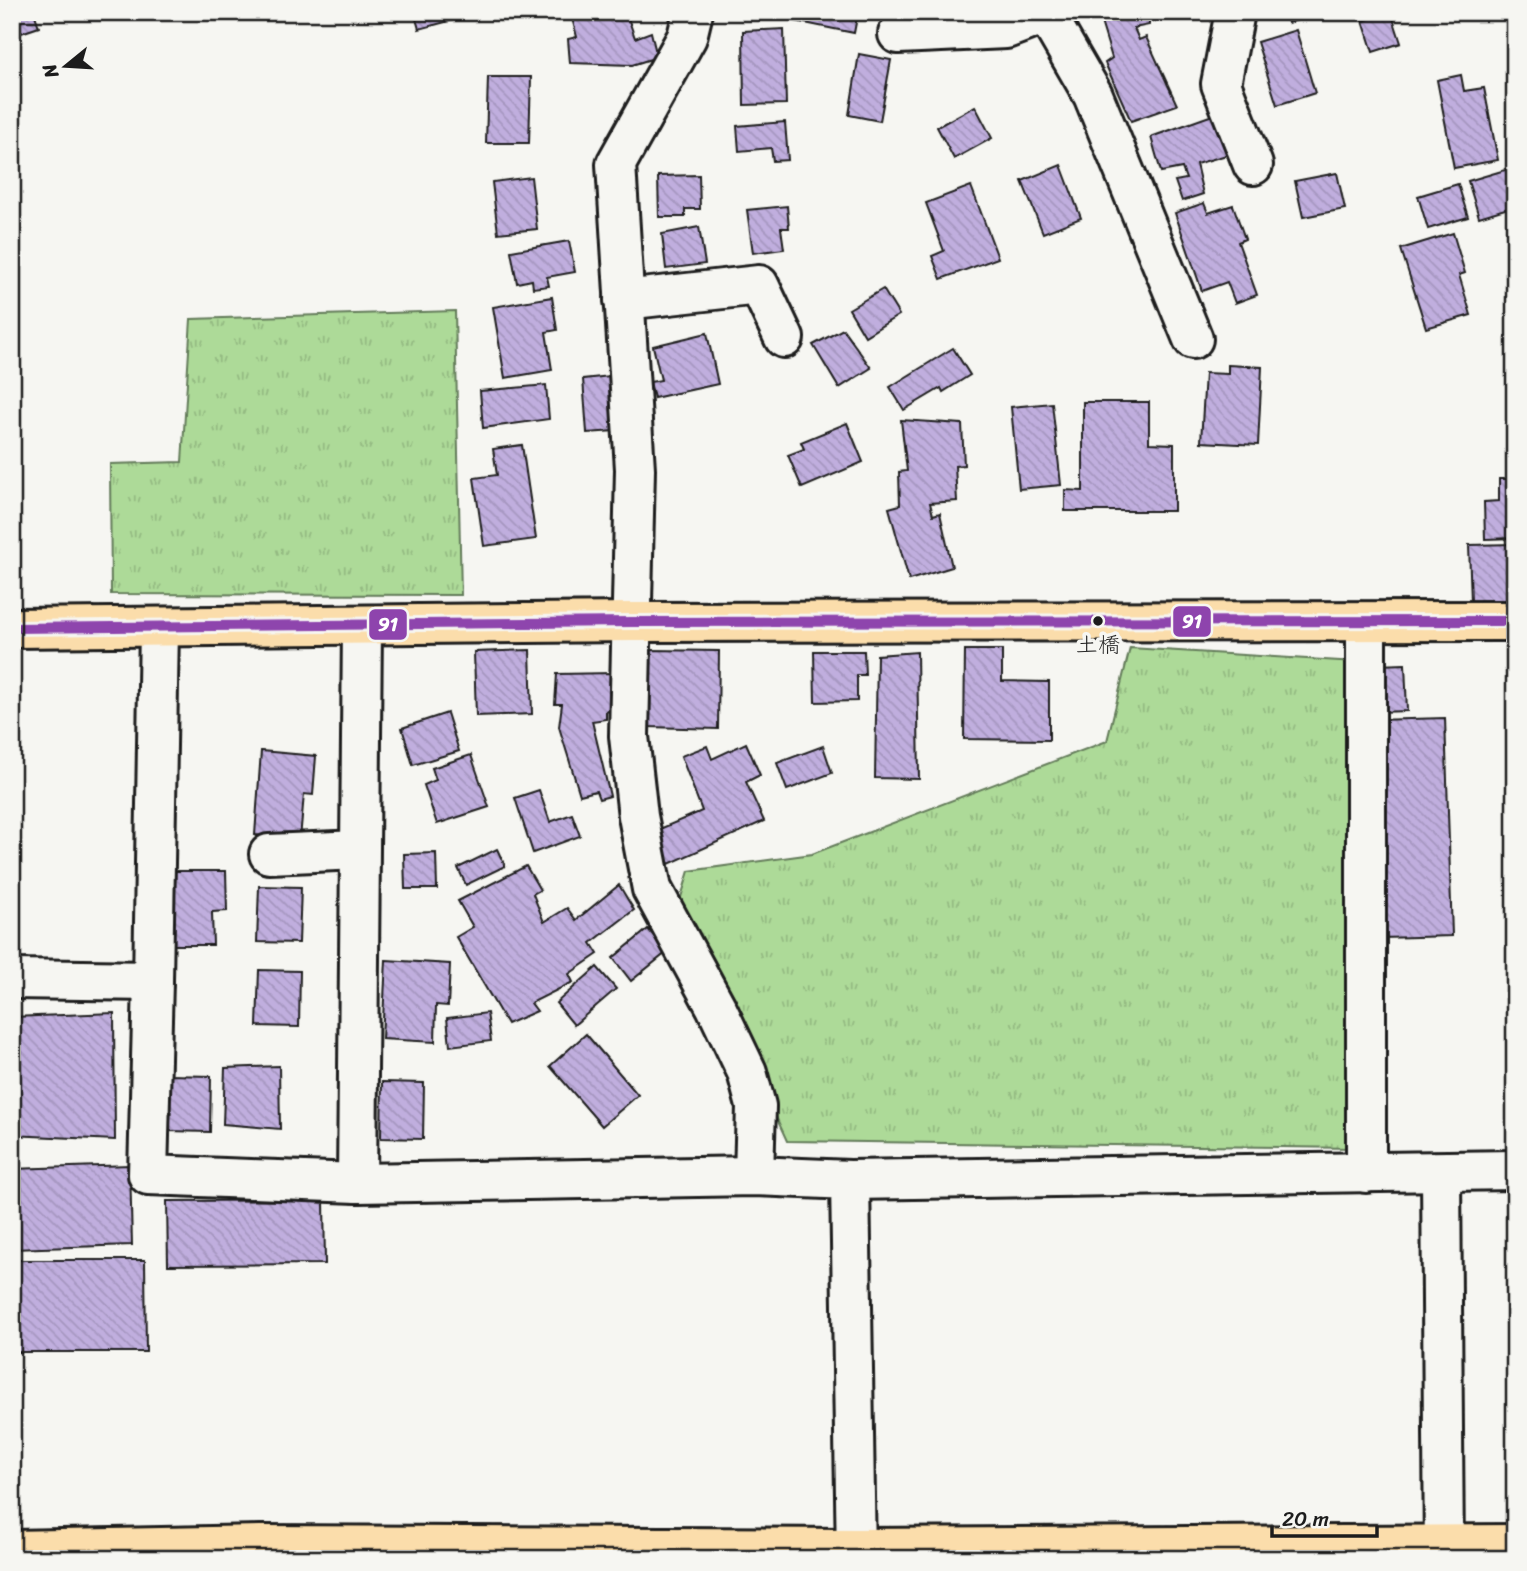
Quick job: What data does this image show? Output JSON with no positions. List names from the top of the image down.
{
  "places": ["土橋"],
  "lines": ["transit line 91"],
  "scale_bar": "20 m",
  "north": "left"
}
